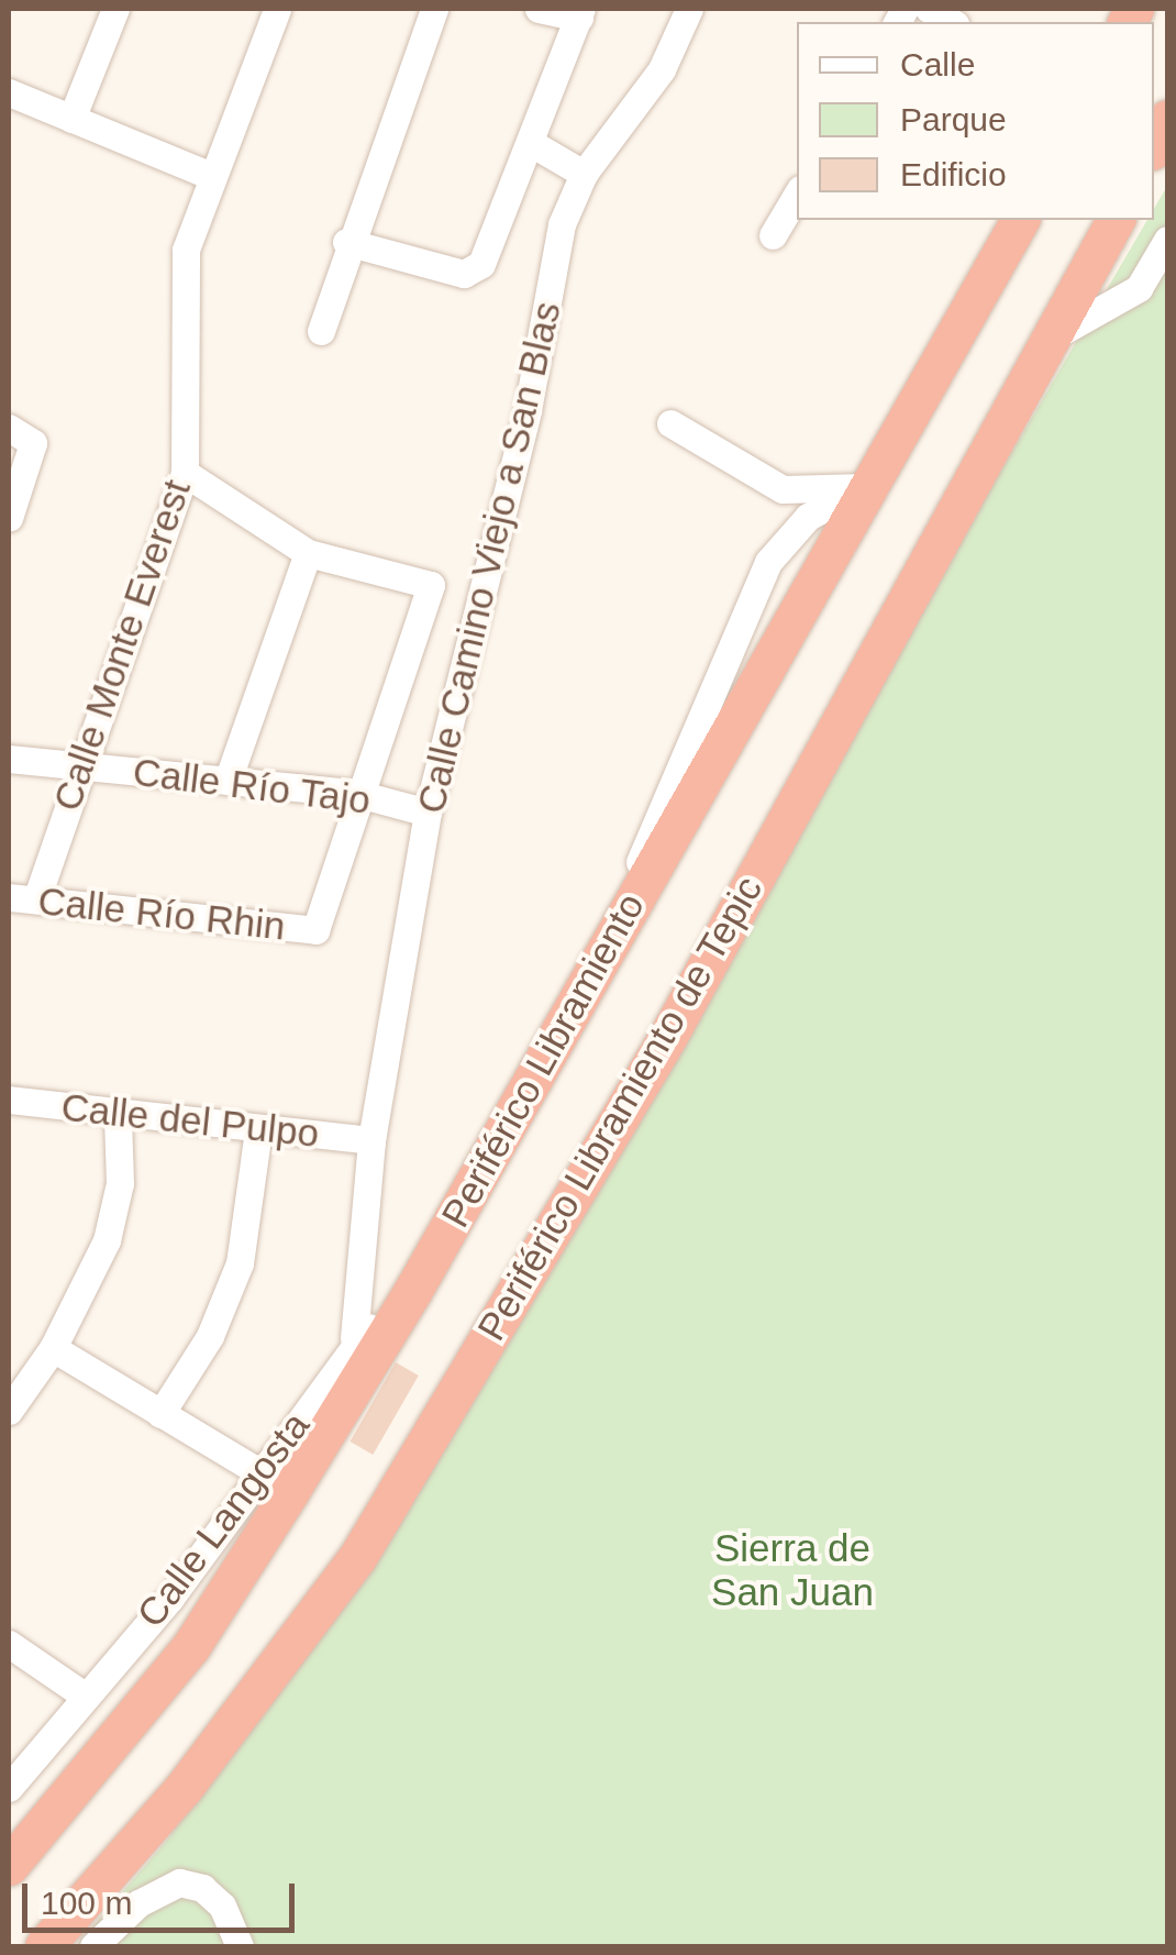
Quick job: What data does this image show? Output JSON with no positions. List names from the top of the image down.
{
  "streets": {
    "highway": ["Periférico Libramiento", "Periférico Libramiento de Tepic"],
    "street": [
      "Calle Camino Viejo a San Blas",
      "Calle Monte Everest",
      "Calle Río Tajo",
      "Calle Río Rhin",
      "Calle del Pulpo",
      "Calle Langosta"
    ]
  },
  "crossings": [
    ["Calle Camino Viejo a San Blas", "Calle Río Tajo"],
    ["Calle Camino Viejo a San Blas", "Calle del Pulpo"],
    ["Calle Camino Viejo a San Blas", "Calle Langosta"],
    ["Calle Monte Everest", "Calle Río Tajo"],
    ["Calle Monte Everest", "Calle Río Rhin"],
    ["Calle Río Tajo", "Calle Río Rhin"],
    ["Periférico Libramiento", "Calle Langosta"],
    ["Calle del Pulpo", "Calle Langosta"]
  ],
  "parks": ["Sierra de San Juan"],
  "legend": ["Calle", "Parque", "Edificio"],
  "scale_bar": "100 m"
}
